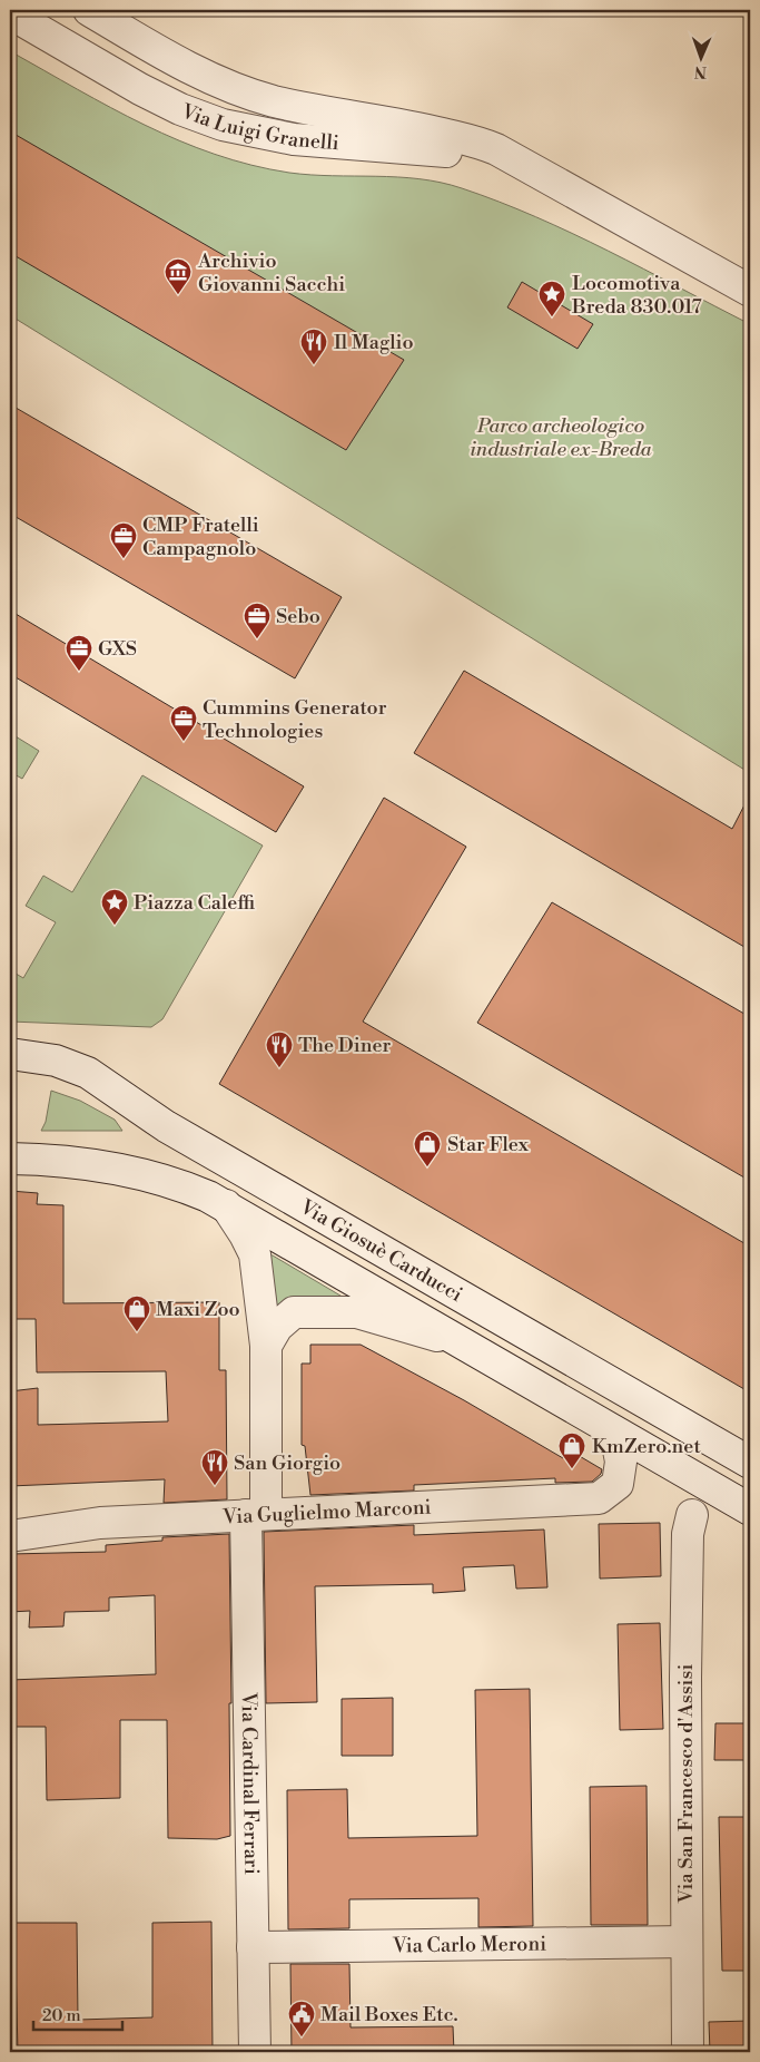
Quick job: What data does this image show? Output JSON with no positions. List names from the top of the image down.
{
  "streets": {
    "street": [
      "Via Luigi Granelli",
      "Via Giosuè Carducci",
      "Via Guglielmo Marconi",
      "Via Cardinal Ferrari",
      "Via San Francesco d'Assisi",
      "Via Carlo Meroni"
    ]
  },
  "crossings": [
    ["Via Giosuè Carducci", "Via Guglielmo Marconi"],
    ["Via Giosuè Carducci", "Via Cardinal Ferrari"],
    ["Via Guglielmo Marconi", "Via Cardinal Ferrari"],
    ["Via Cardinal Ferrari", "Via Carlo Meroni"],
    ["Via San Francesco d'Assisi", "Via Carlo Meroni"]
  ],
  "parks": ["Parco archeologico industriale ex-Breda"],
  "places": {
    "museum": ["Archivio Giovanni Sacchi"],
    "place": ["Locomotiva Breda 830.017", "Piazza Caleffi"],
    "restaurant": ["Il Maglio", "The Diner", "San Giorgio"],
    "office": [
      "CMP Fratelli Campagnolo",
      "Sebo",
      "GXS",
      "Cummins Generator Technologies"
    ],
    "shop": ["Star Flex", "Maxi Zoo", "KmZero.net"],
    "public building": ["Mail Boxes Etc."]
  },
  "scale_bar": "20 m",
  "north": "bottom"
}
